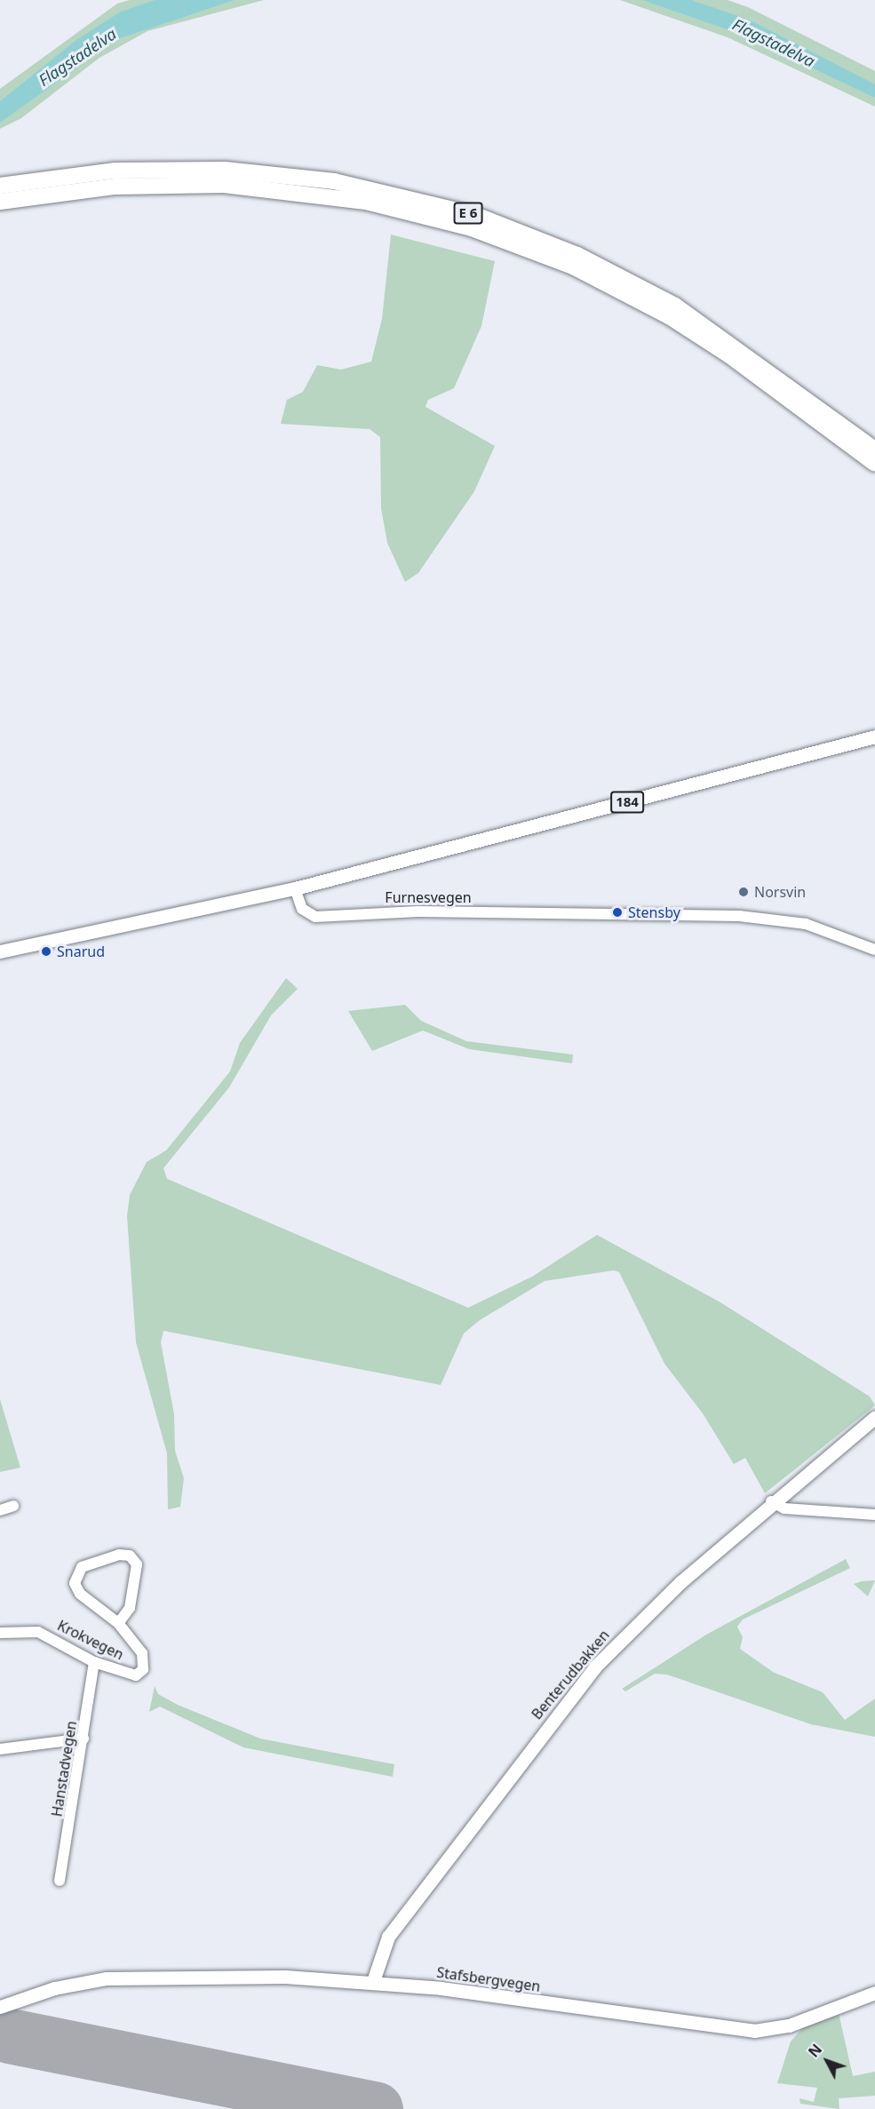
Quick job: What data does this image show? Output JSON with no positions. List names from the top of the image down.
{
  "streets": {
    "highway": ["E 6"],
    "main road": ["184", "Benterudbakken", "Stafsbergvegen"],
    "street": ["Furnesvegen", "Krokvegen", "Hanstadvegen"]
  },
  "crossings": [
    ["184", "Furnesvegen"],
    ["Krokvegen", "Hanstadvegen"],
    ["Benterudbakken", "Stafsbergvegen"]
  ],
  "water": ["Flagstadelva"],
  "places": ["Norsvin", "Stensby", "Snarud"],
  "north": "top left"
}
